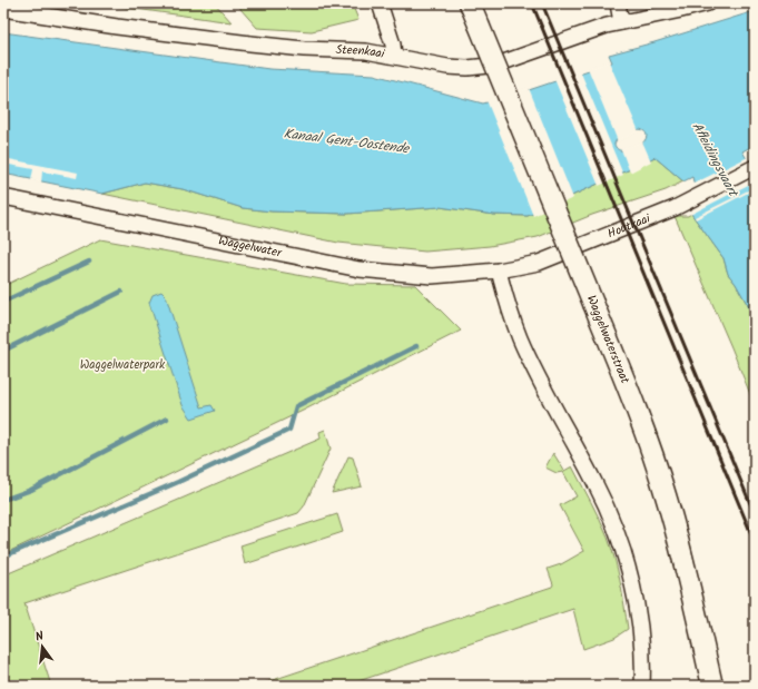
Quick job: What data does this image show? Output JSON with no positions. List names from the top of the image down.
{
  "streets": {
    "main road": ["Waggelwaterstraat"],
    "street": ["Steenkaai", "Houtkaai", "Waggelwater"]
  },
  "crossings": [
    ["Houtkaai", "Waggelwater"]
  ],
  "water": ["Kanaal Gent-Oostende", "Afleidingsvaart"],
  "parks": ["Waggelwaterpark"],
  "north": "top"
}
